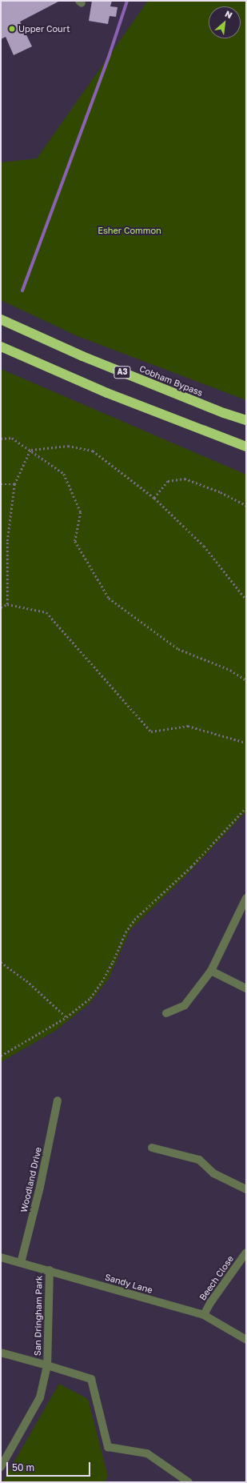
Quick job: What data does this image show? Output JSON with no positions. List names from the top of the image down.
{
  "streets": {
    "highway": ["A3", "Cobham Bypass"],
    "street": [
      "Woodland Drive",
      "Beech Close",
      "Sandy Lane",
      "San Dringham Park"
    ]
  },
  "crossings": [
    ["Woodland Drive", "Sandy Lane"],
    ["Beech Close", "Sandy Lane"],
    ["Sandy Lane", "San Dringham Park"]
  ],
  "parks": ["Esher Common"],
  "places": ["Upper Court"],
  "scale_bar": "50 m",
  "north": "top right"
}
